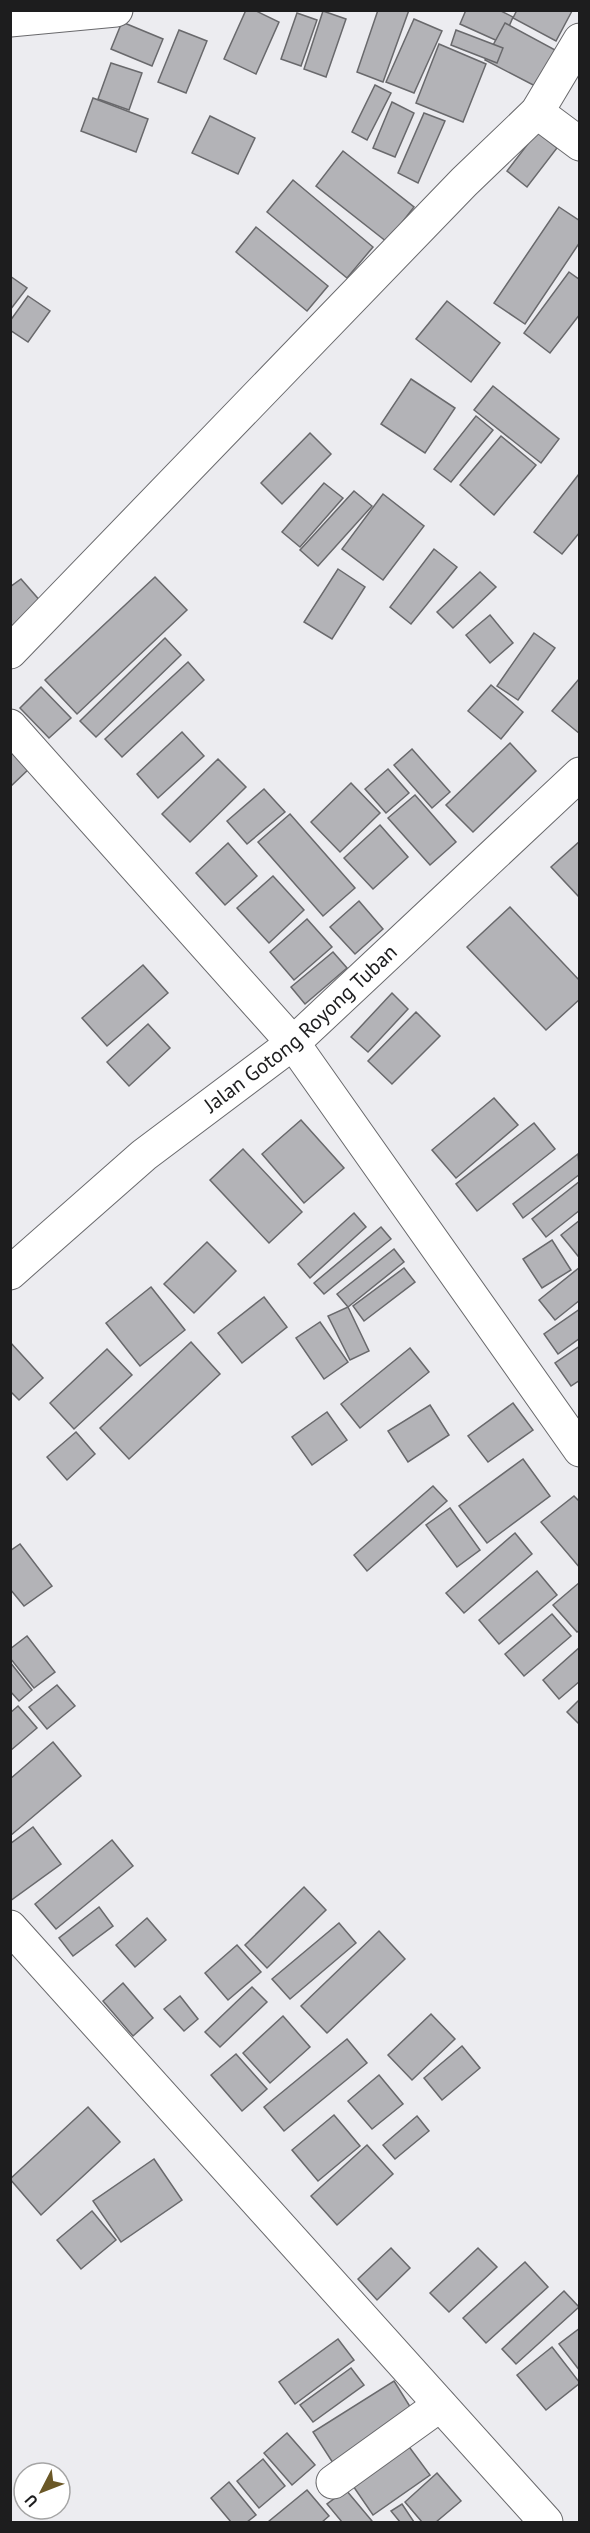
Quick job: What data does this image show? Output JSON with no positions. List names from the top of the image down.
{
  "streets": {
    "street": ["Jalan Gotong Royong Tuban"]
  },
  "north": "bottom left"
}
